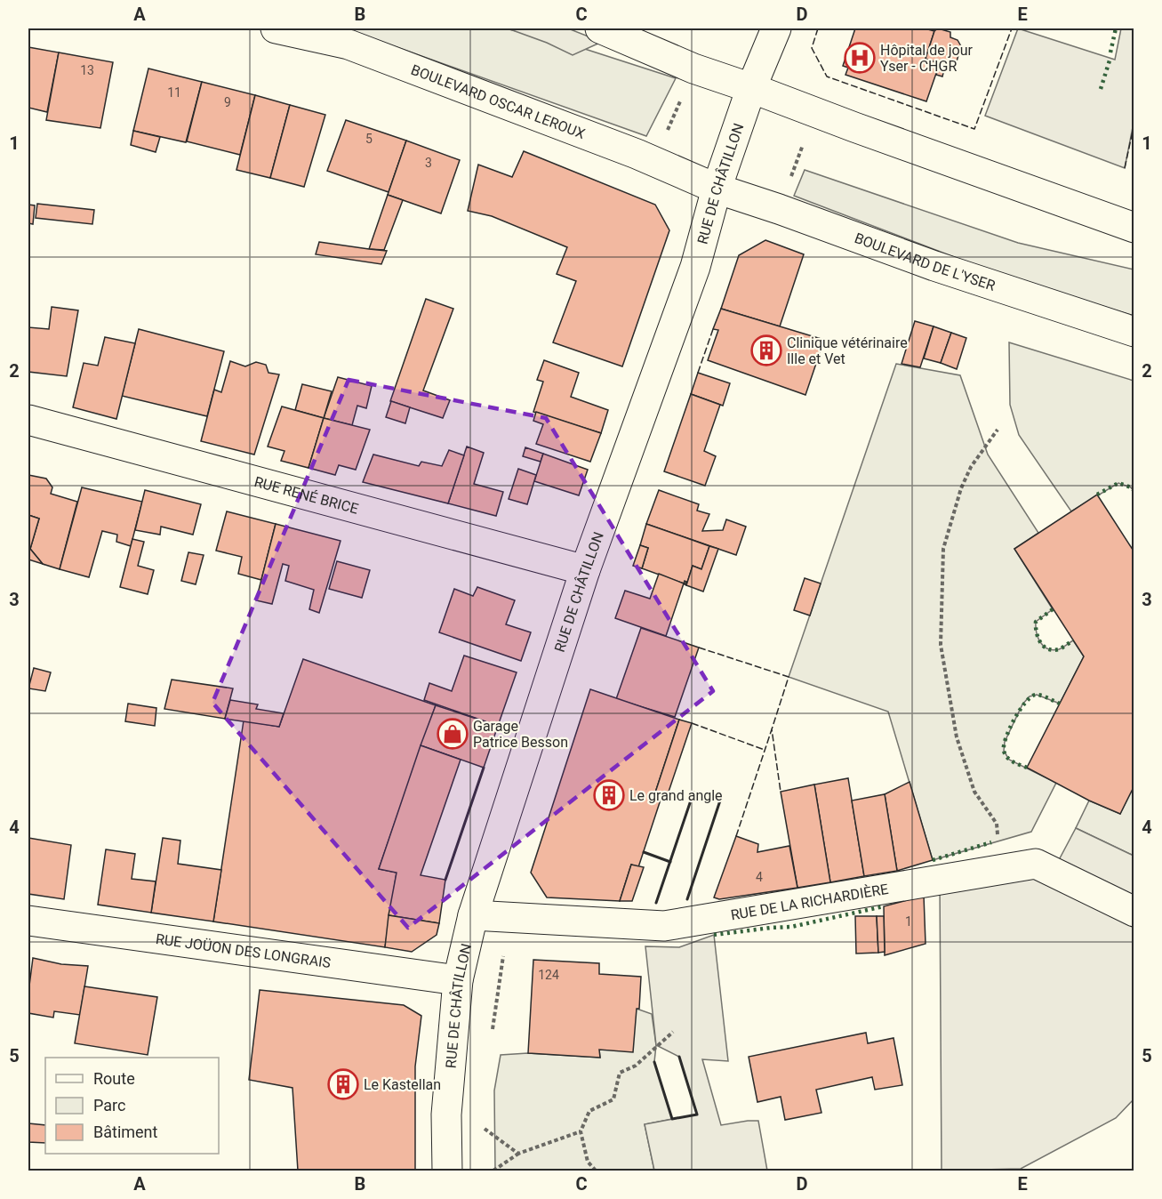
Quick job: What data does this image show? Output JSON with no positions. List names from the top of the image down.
{
  "streets": {
    "street": [
      "BOULEVARD OSCAR LEROUX",
      "RUE DE CHÂTILLON",
      "BOULEVARD DE L'YSER",
      "RUE RENÉ BRICE",
      "RUE DE LA RICHARDIÈRE",
      "RUE JOÜON DES LONGRAIS"
    ]
  },
  "crossings": [
    ["BOULEVARD OSCAR LEROUX", "RUE DE CHÂTILLON"],
    ["BOULEVARD OSCAR LEROUX", "BOULEVARD DE L'YSER"],
    ["RUE DE CHÂTILLON", "BOULEVARD DE L'YSER"],
    ["RUE DE CHÂTILLON", "RUE RENÉ BRICE"],
    ["RUE DE CHÂTILLON", "RUE DE LA RICHARDIÈRE"],
    ["RUE DE CHÂTILLON", "RUE JOÜON DES LONGRAIS"]
  ],
  "places": {
    "hospital": ["Hôpital de jour Yser - CHGR"],
    "building": ["Clinique vétérinaire Ille et Vet", "Le grand angle", "Le Kastellan"],
    "shop": ["Garage Patrice Besson"]
  },
  "house_numbers": [
    "13",
    "11",
    "9",
    "5",
    "3",
    "4",
    "1",
    "124"
  ],
  "legend": ["Route", "Parc", "Bâtiment"],
  "grid": {
    "columns": [
      "A",
      "B",
      "C",
      "D",
      "E"
    ],
    "rows": [
      "1",
      "2",
      "3",
      "4",
      "5"
    ]
  }
}
